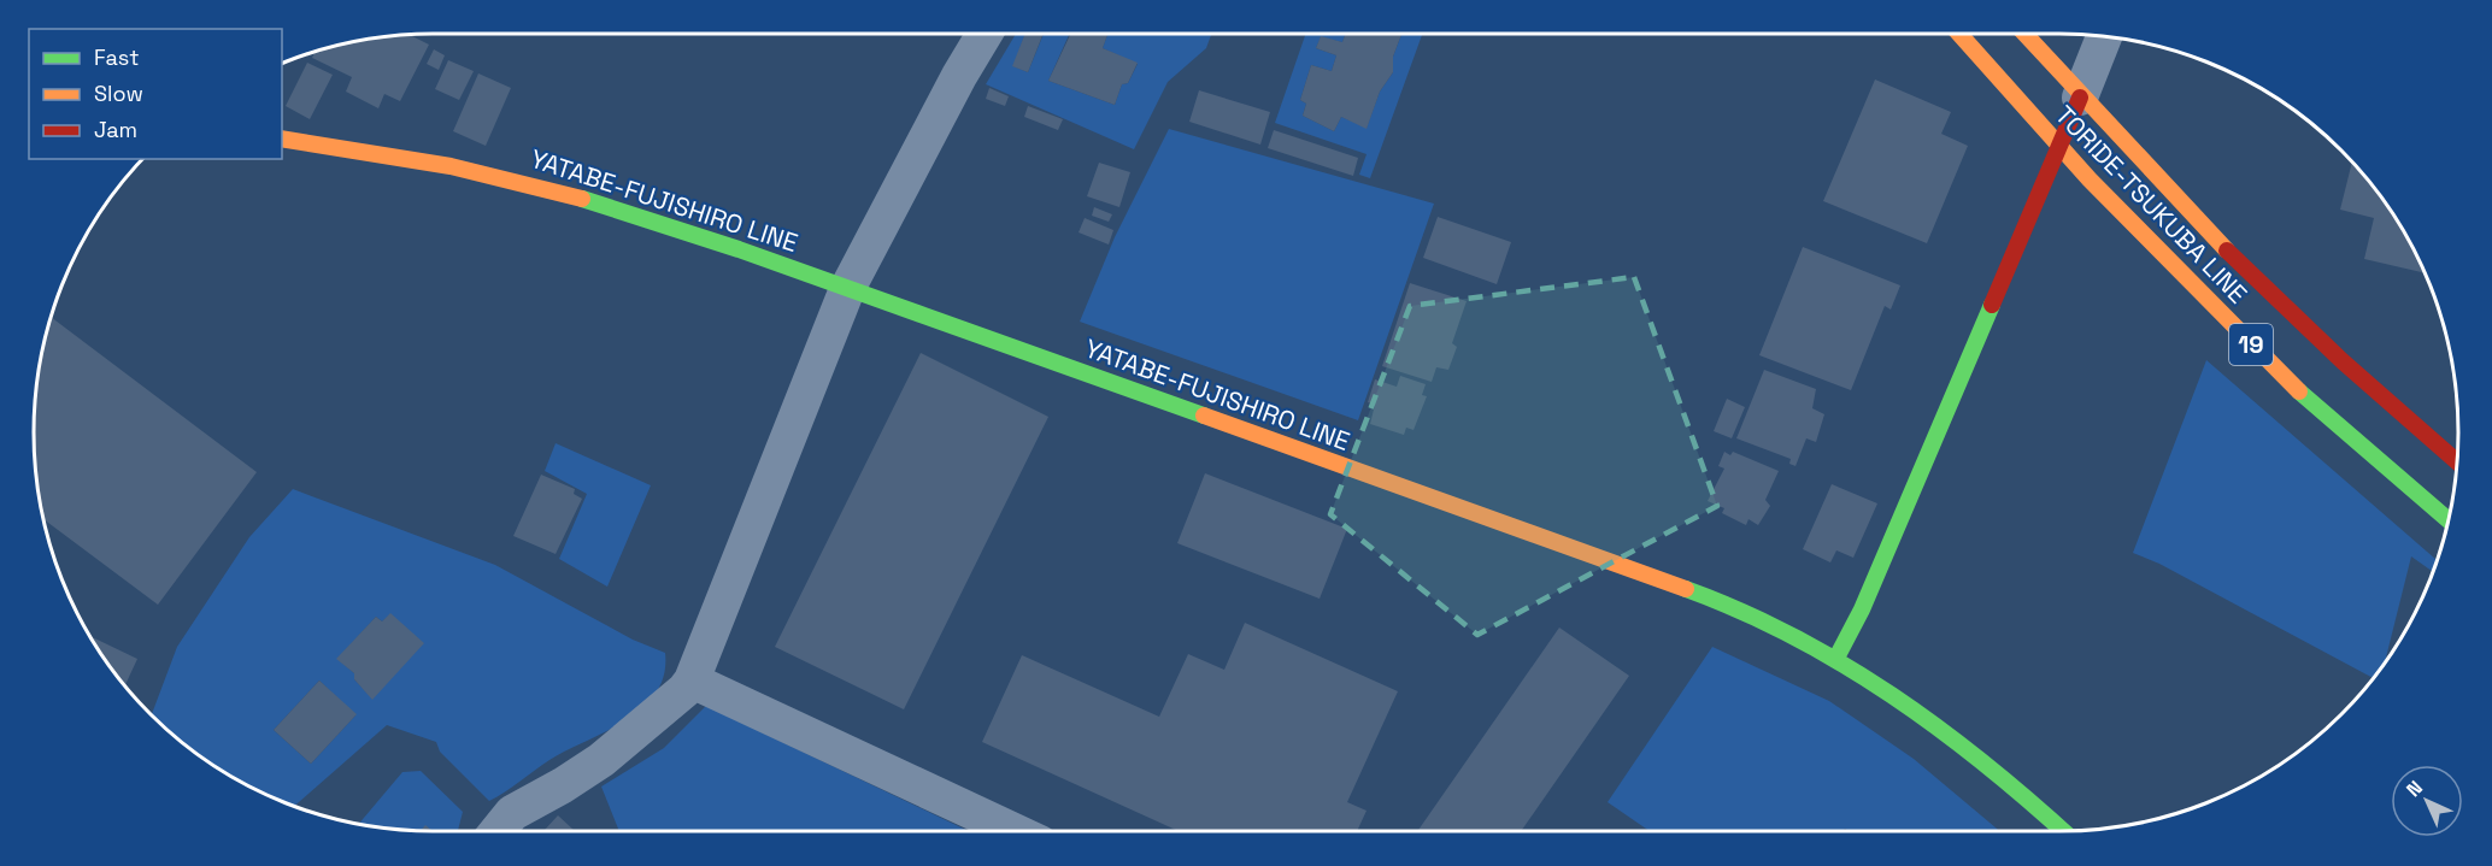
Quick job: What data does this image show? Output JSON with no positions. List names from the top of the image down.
{
  "streets": {
    "main road": ["YATABE-FUJISHIRO LINE", "TORIDE-TSUKUBA LINE", "19"]
  },
  "legend": ["Fast", "Slow", "Jam"],
  "north": "top left"
}
